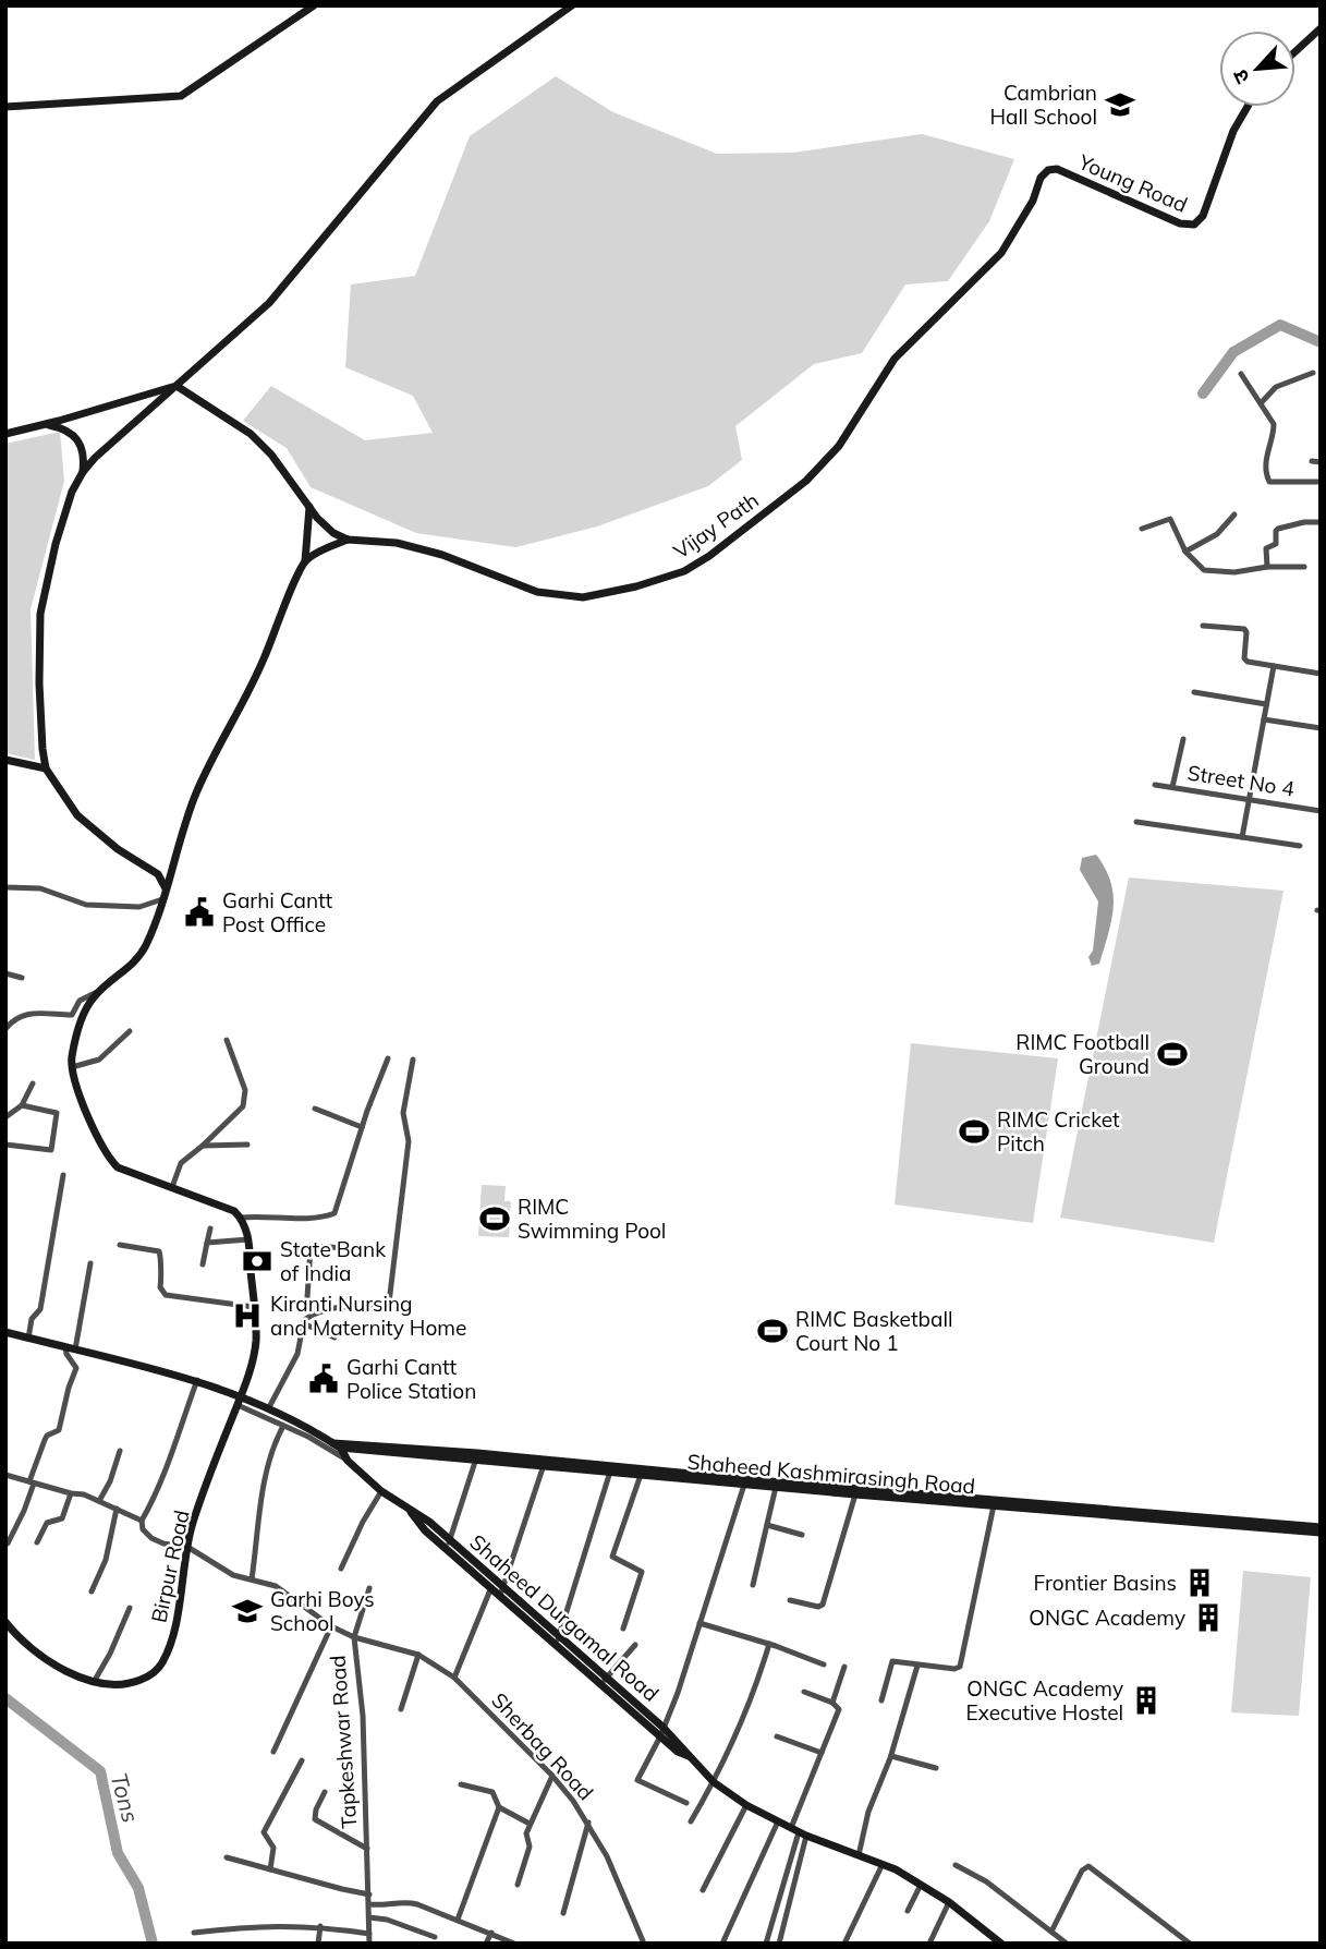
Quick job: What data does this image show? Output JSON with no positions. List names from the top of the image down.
{
  "streets": {
    "street": [
      "Young Road",
      "Vijay Path",
      "Street No 4",
      "Shaheed Kashmirasingh Road",
      "Birpur Road",
      "Shaheed Durgamal Road",
      "Tapkeshwar Road",
      "Sherbag Road"
    ]
  },
  "crossings": [
    ["Young Road", "Vijay Path"],
    ["Shaheed Kashmirasingh Road", "Shaheed Durgamal Road"],
    ["Birpur Road", "Tapkeshwar Road"],
    ["Tapkeshwar Road", "Sherbag Road"]
  ],
  "water": ["Tons"],
  "places": {
    "school or university": ["Cambrian Hall School", "Garhi Boys School"],
    "public building": ["Garhi Cantt Post Office", "Garhi Cantt Police Station"],
    "sports": [
      "RIMC Football Ground",
      "RIMC Cricket Pitch",
      "RIMC Swimming Pool",
      "RIMC Basketball Court No 1"
    ],
    "bank": ["State Bank of India"],
    "hospital": ["Kiranti Nursing and Maternity Home"],
    "building": ["Frontier Basins", "ONGC Academy", "ONGC Academy Executive Hostel"]
  },
  "north": "bottom left"
}
